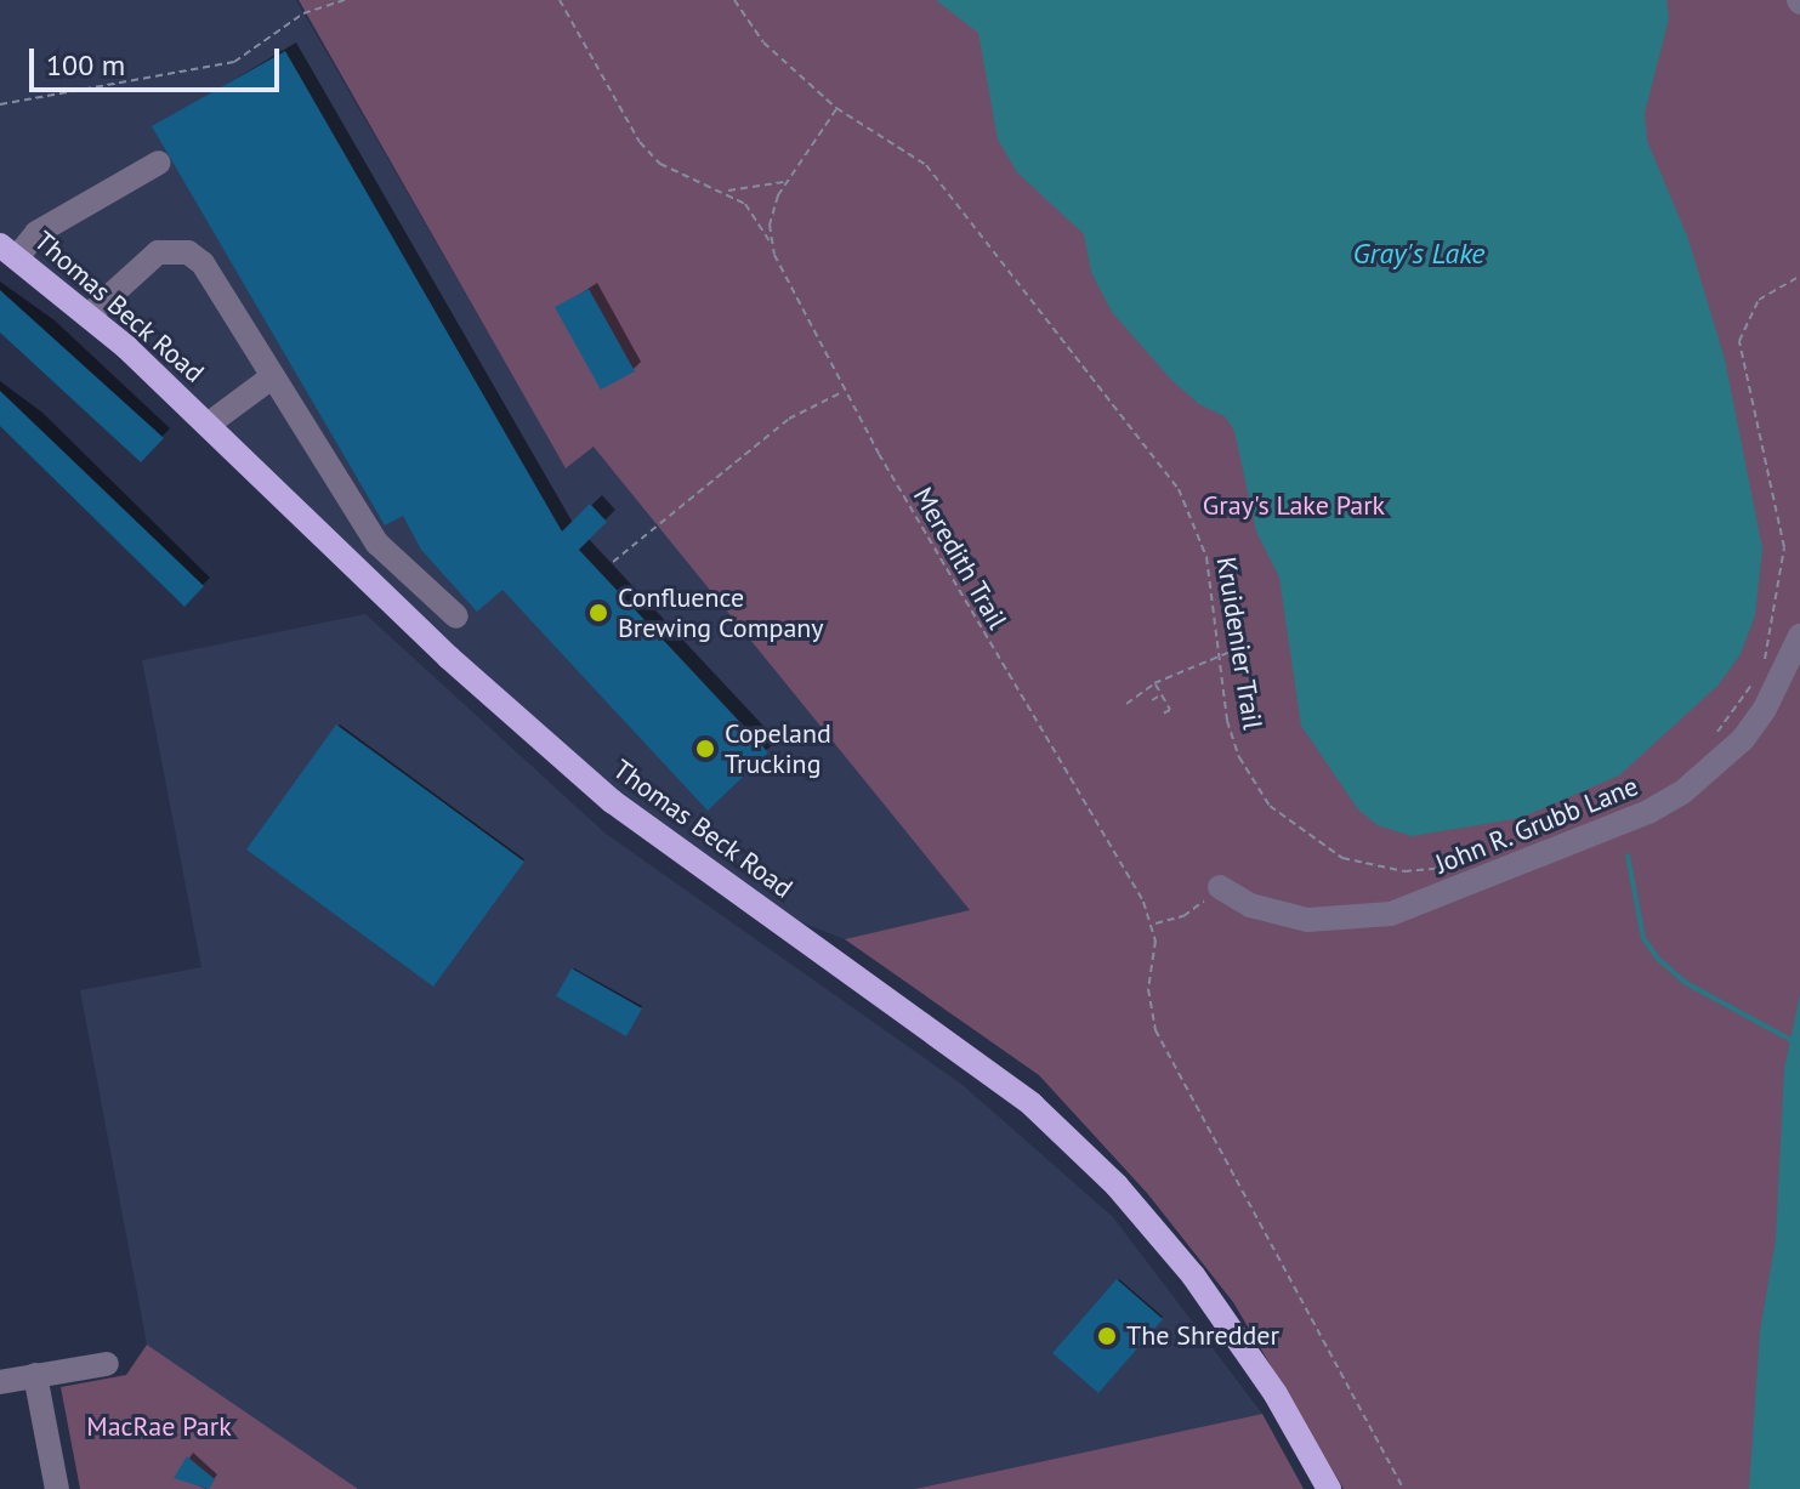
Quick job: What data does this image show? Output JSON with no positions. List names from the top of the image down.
{
  "streets": {
    "main road": ["Thomas Beck Road"],
    "street": ["John R. Grubb Lane"],
    "path": ["Meredith Trail", "Kruidenier Trail"]
  },
  "water": ["Gray's Lake"],
  "parks": ["Gray's Lake Park", "MacRae Park"],
  "places": ["Confluence Brewing Company", "Copeland Trucking", "The Shredder"],
  "scale_bar": "100 m"
}
